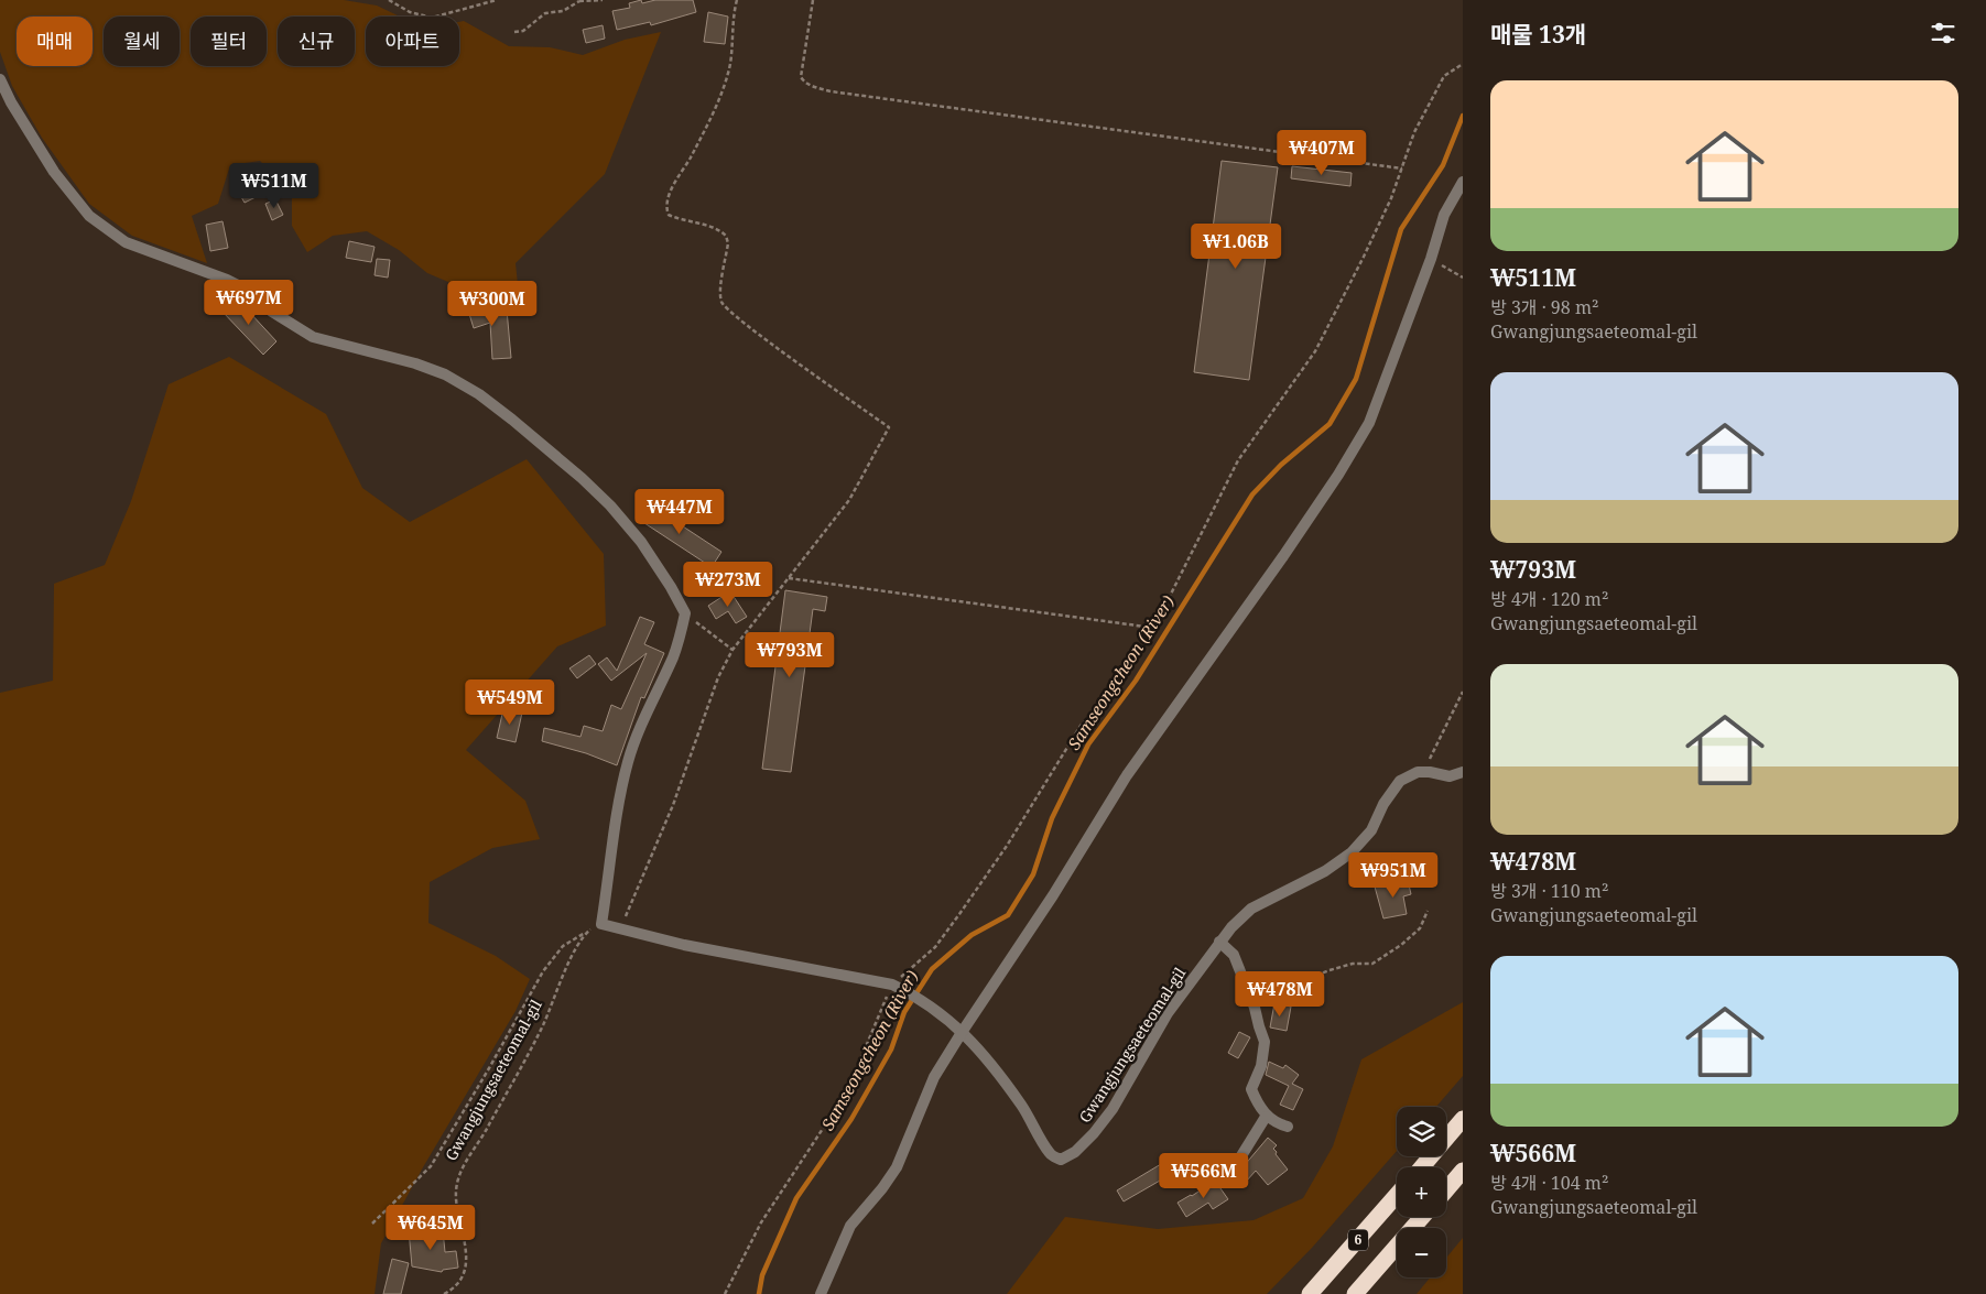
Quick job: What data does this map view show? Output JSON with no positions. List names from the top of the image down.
{
  "streets": {
    "highway": ["6"],
    "street": ["Gwangjungsaeteomal-gil"]
  },
  "water": ["Samseongcheon (River)"],
  "page": {
    "heading": "매물 13개",
    "chip": [
      "매매",
      "월세",
      "필터",
      "신규",
      "아파트"
    ],
    "list": [
      {
        "name": "₩511M",
        "note": "방 3개 · 98 m² · Gwangjungsaeteomal-gil"
      },
      {
        "name": "₩793M",
        "note": "방 4개 · 120 m² · Gwangjungsaeteomal-gil"
      },
      {
        "name": "₩478M",
        "note": "방 3개 · 110 m² · Gwangjungsaeteomal-gil"
      },
      {
        "name": "₩566M",
        "note": "방 4개 · 104 m² · Gwangjungsaeteomal-gil"
      }
    ],
    "price": [
      "₩407M",
      "₩511M",
      "₩1.06B",
      "₩697M",
      "₩300M",
      "₩447M",
      "₩273M",
      "₩793M",
      "₩549M",
      "₩951M",
      "₩478M",
      "₩566M",
      "₩645M"
    ],
    "map_buttons": ["+", "−"]
  }
}
